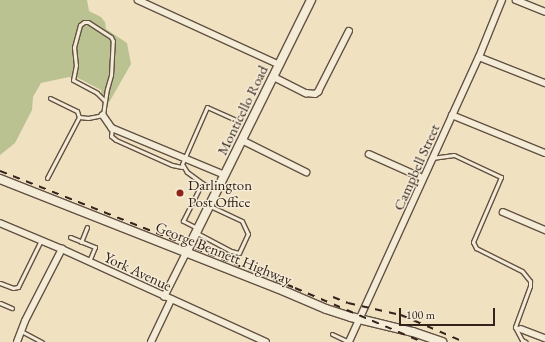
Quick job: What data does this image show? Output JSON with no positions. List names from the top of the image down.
{
  "streets": {
    "main road": ["Monticello Road", "George Bennett Highway"],
    "street": ["Campbell Street", "York Avenue"]
  },
  "crossings": [
    ["Monticello Road", "George Bennett Highway"],
    ["Monticello Road", "York Avenue"],
    ["Campbell Street", "George Bennett Highway"]
  ],
  "places": ["Darlington Post Office"],
  "scale_bar": "100 m"
}
